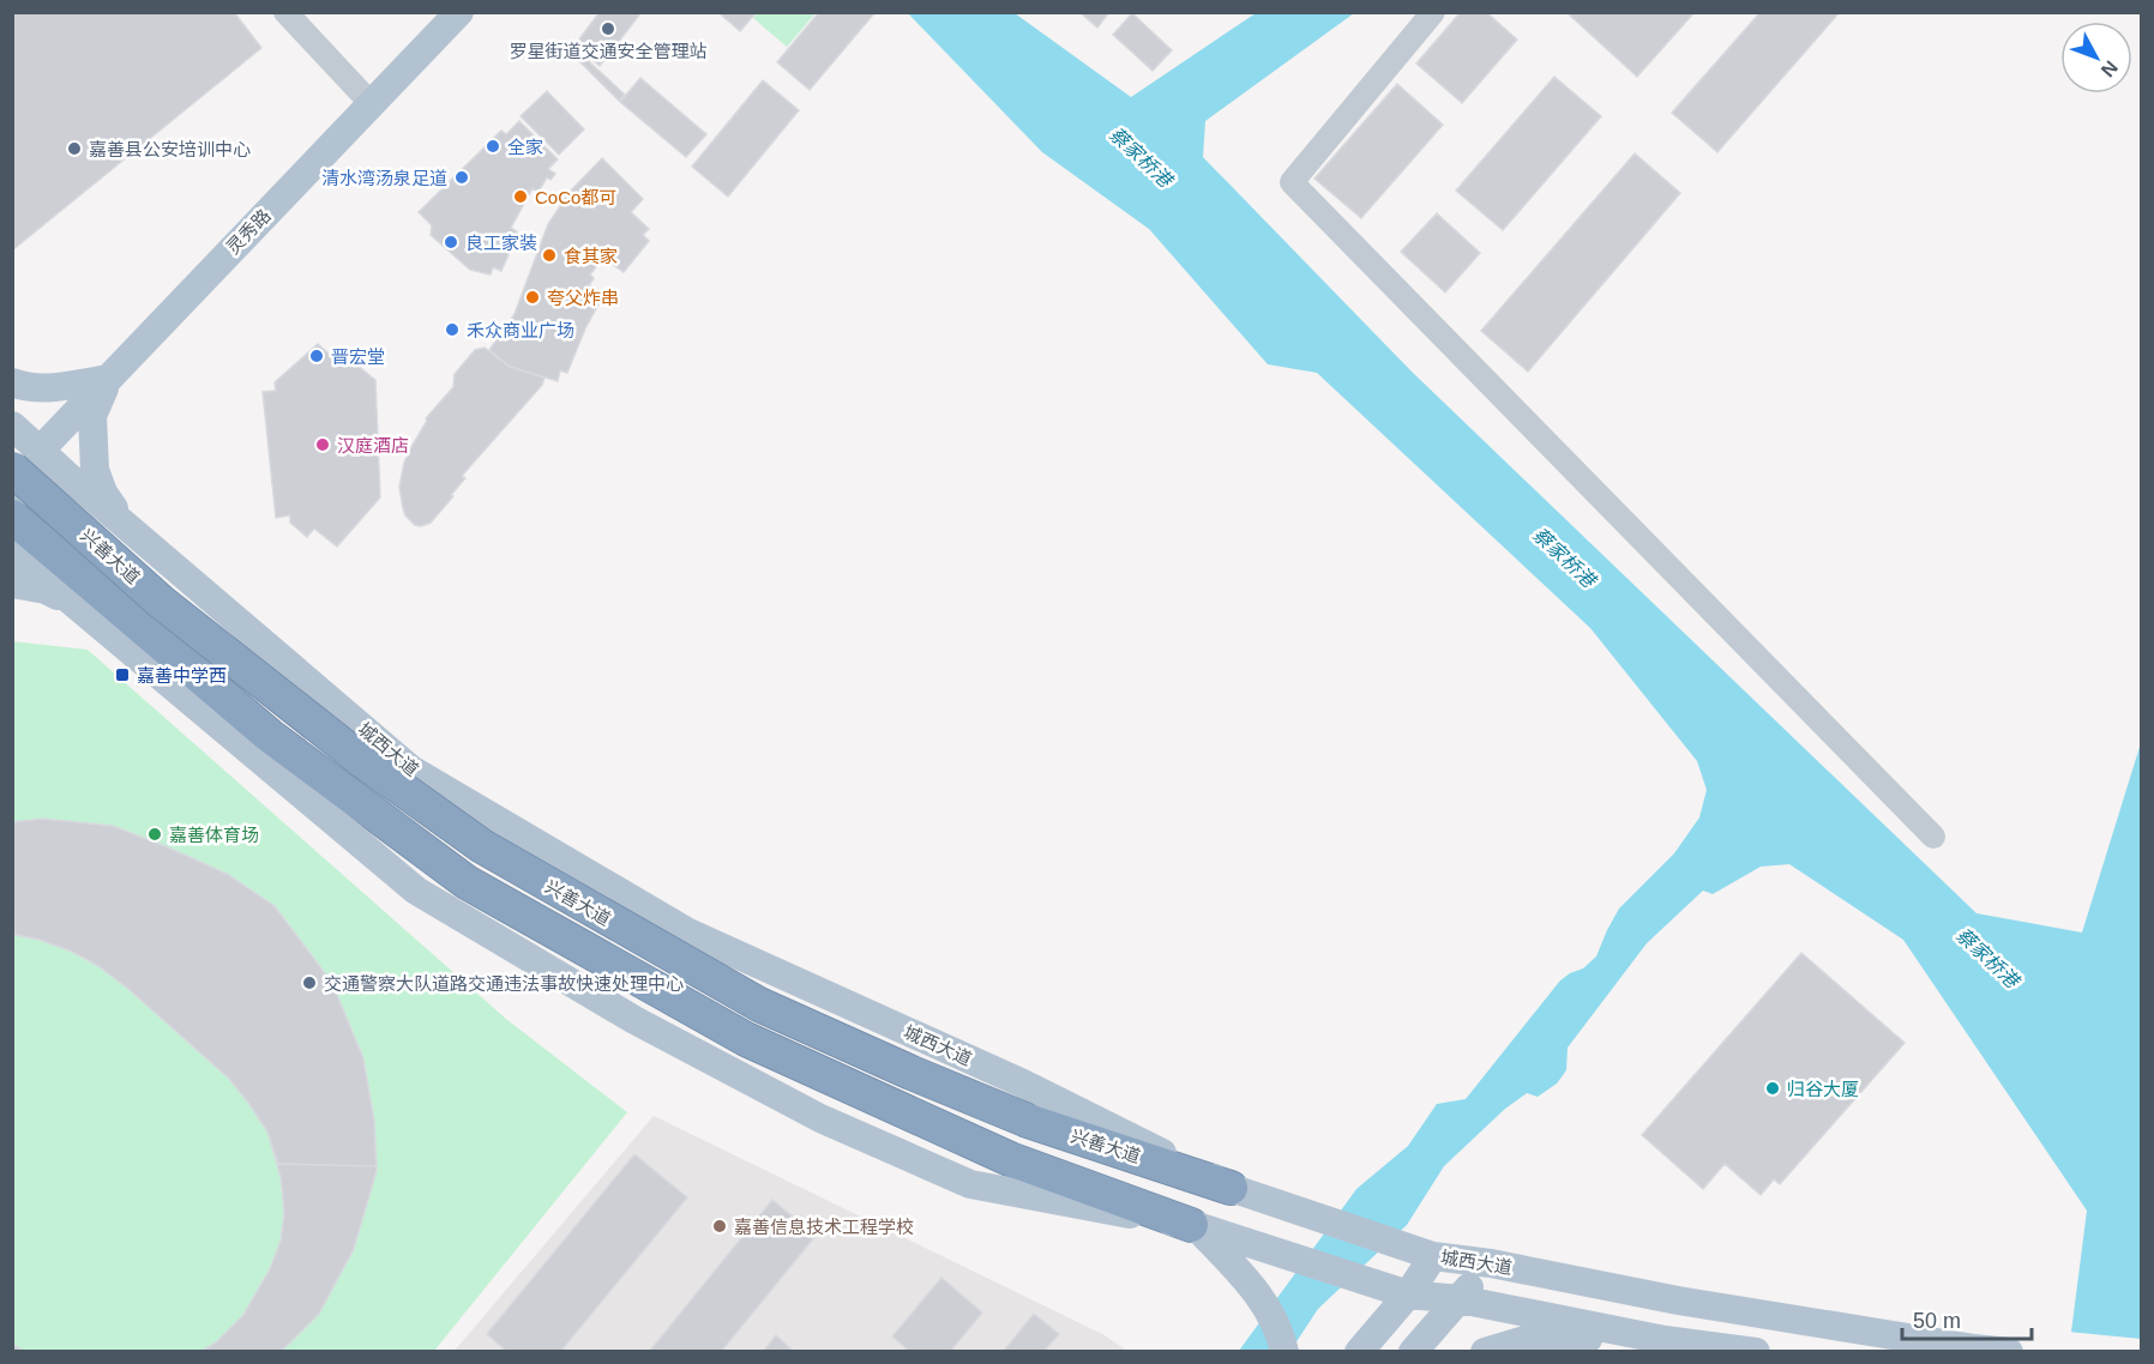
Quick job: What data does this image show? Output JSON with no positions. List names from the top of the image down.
{
  "streets": {
    "highway": ["兴善大道"],
    "main road": ["灵秀路", "城西大道"]
  },
  "crossings": [
    ["灵秀路", "兴善大道"],
    ["灵秀路", "城西大道"],
    ["兴善大道", "城西大道"]
  ],
  "water": ["蔡家桥港"],
  "places": {
    "other": [
      "罗星街道交通安全管理站",
      "全家",
      "嘉善县公安培训中心",
      "清水湾汤泉足道",
      "CoCo都可",
      "良工家装",
      "食其家",
      "夸父炸串",
      "禾众商业广场",
      "晋宏堂",
      "汉庭酒店",
      "嘉善体育场",
      "交通警察大队道路交通违法事故快速处理中心",
      "归谷大厦",
      "嘉善信息技术工程学校"
    ],
    "transit": ["嘉善中学西"]
  },
  "scale_bar": "50 m",
  "north": "bottom right"
}
